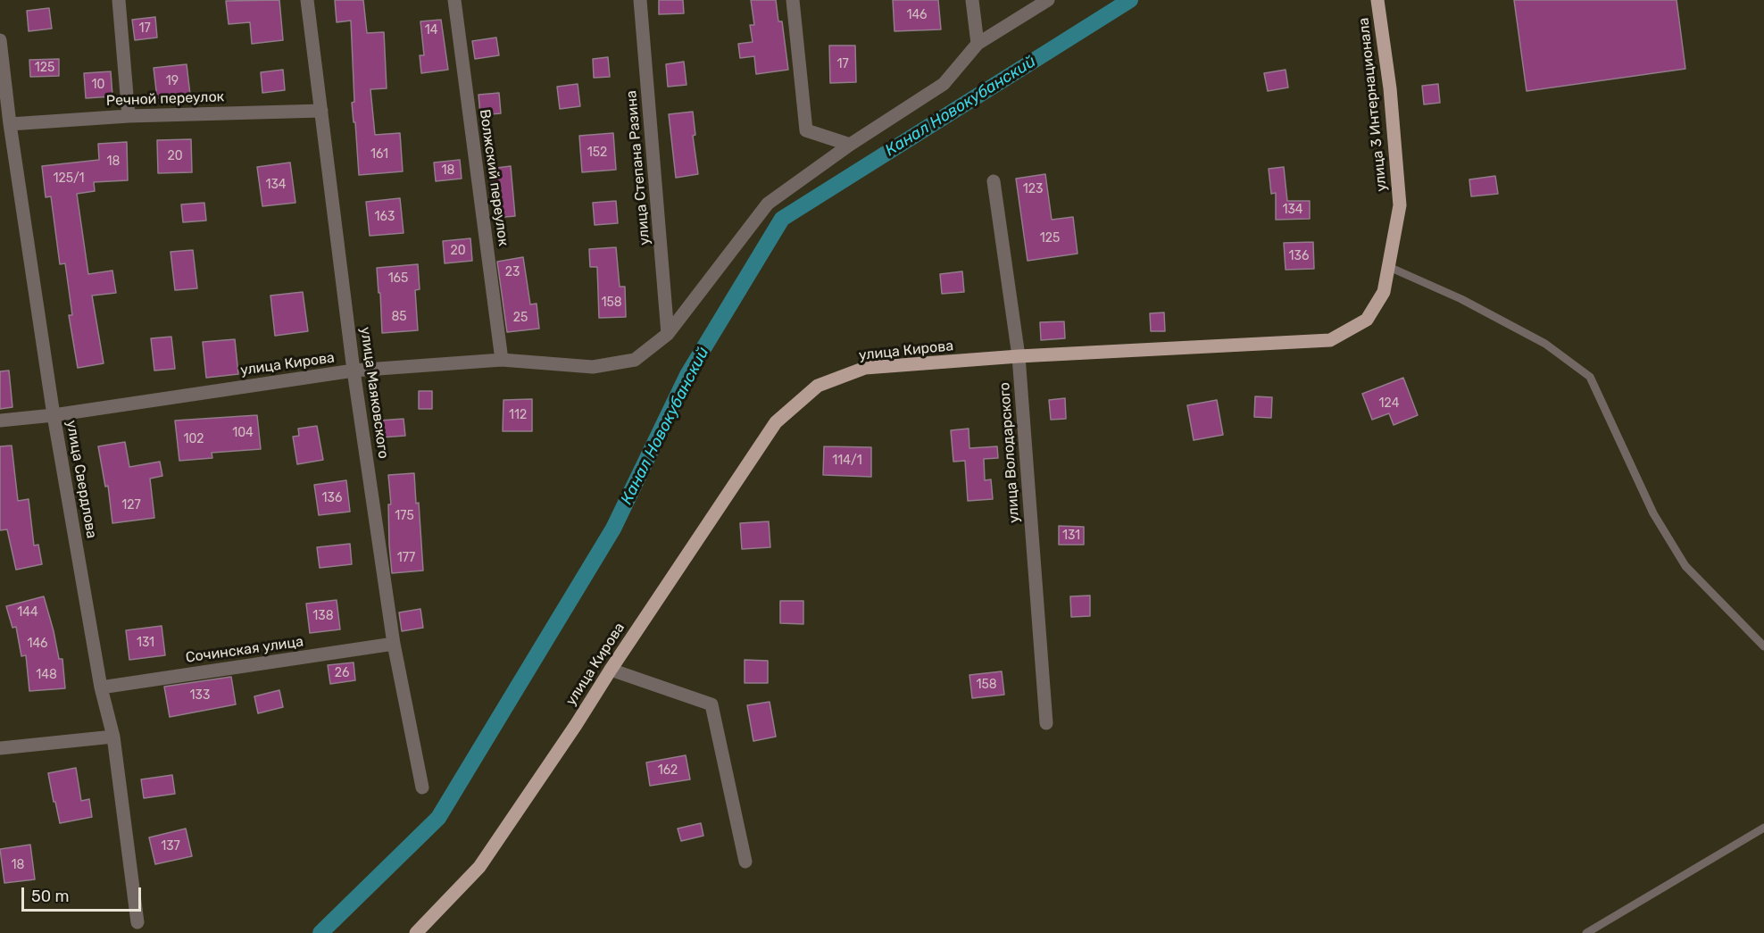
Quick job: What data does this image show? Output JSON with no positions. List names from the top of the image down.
{
  "streets": {
    "main road": ["улица 3 Интернационала", "улица Кирова"],
    "street": [
      "Речной переулок",
      "улица Степана Разина",
      "Волжский переулок",
      "улица Маяковского",
      "улица Володарского",
      "улица Свердлова",
      "Сочинская улица"
    ]
  },
  "crossings": [
    ["Речной переулок", "улица Маяковского"],
    ["Речной переулок", "улица Свердлова"],
    ["улица 3 Интернационала", "улица Кирова"],
    ["улица Степана Разина", "улица Кирова"],
    ["Волжский переулок", "улица Кирова"],
    ["улица Кирова", "улица Маяковского"],
    ["улица Кирова", "улица Володарского"],
    ["улица Кирова", "улица Свердлова"],
    ["улица Маяковского", "Сочинская улица"],
    ["улица Свердлова", "Сочинская улица"]
  ],
  "water": ["Канал Новокубанский"],
  "house_numbers": [
    "146",
    "17",
    "14",
    "17",
    "125",
    "19",
    "10",
    "152",
    "161",
    "20",
    "18",
    "18",
    "125/1",
    "134",
    "123",
    "134",
    "163",
    "125",
    "20",
    "136",
    "23",
    "165",
    "158",
    "85",
    "25",
    "124",
    "112",
    "104",
    "102",
    "114/1",
    "136",
    "127",
    "175",
    "131",
    "177",
    "144",
    "138",
    "131",
    "146",
    "26",
    "148",
    "158",
    "133",
    "162",
    "137",
    "18"
  ],
  "scale_bar": "50 m"
}
